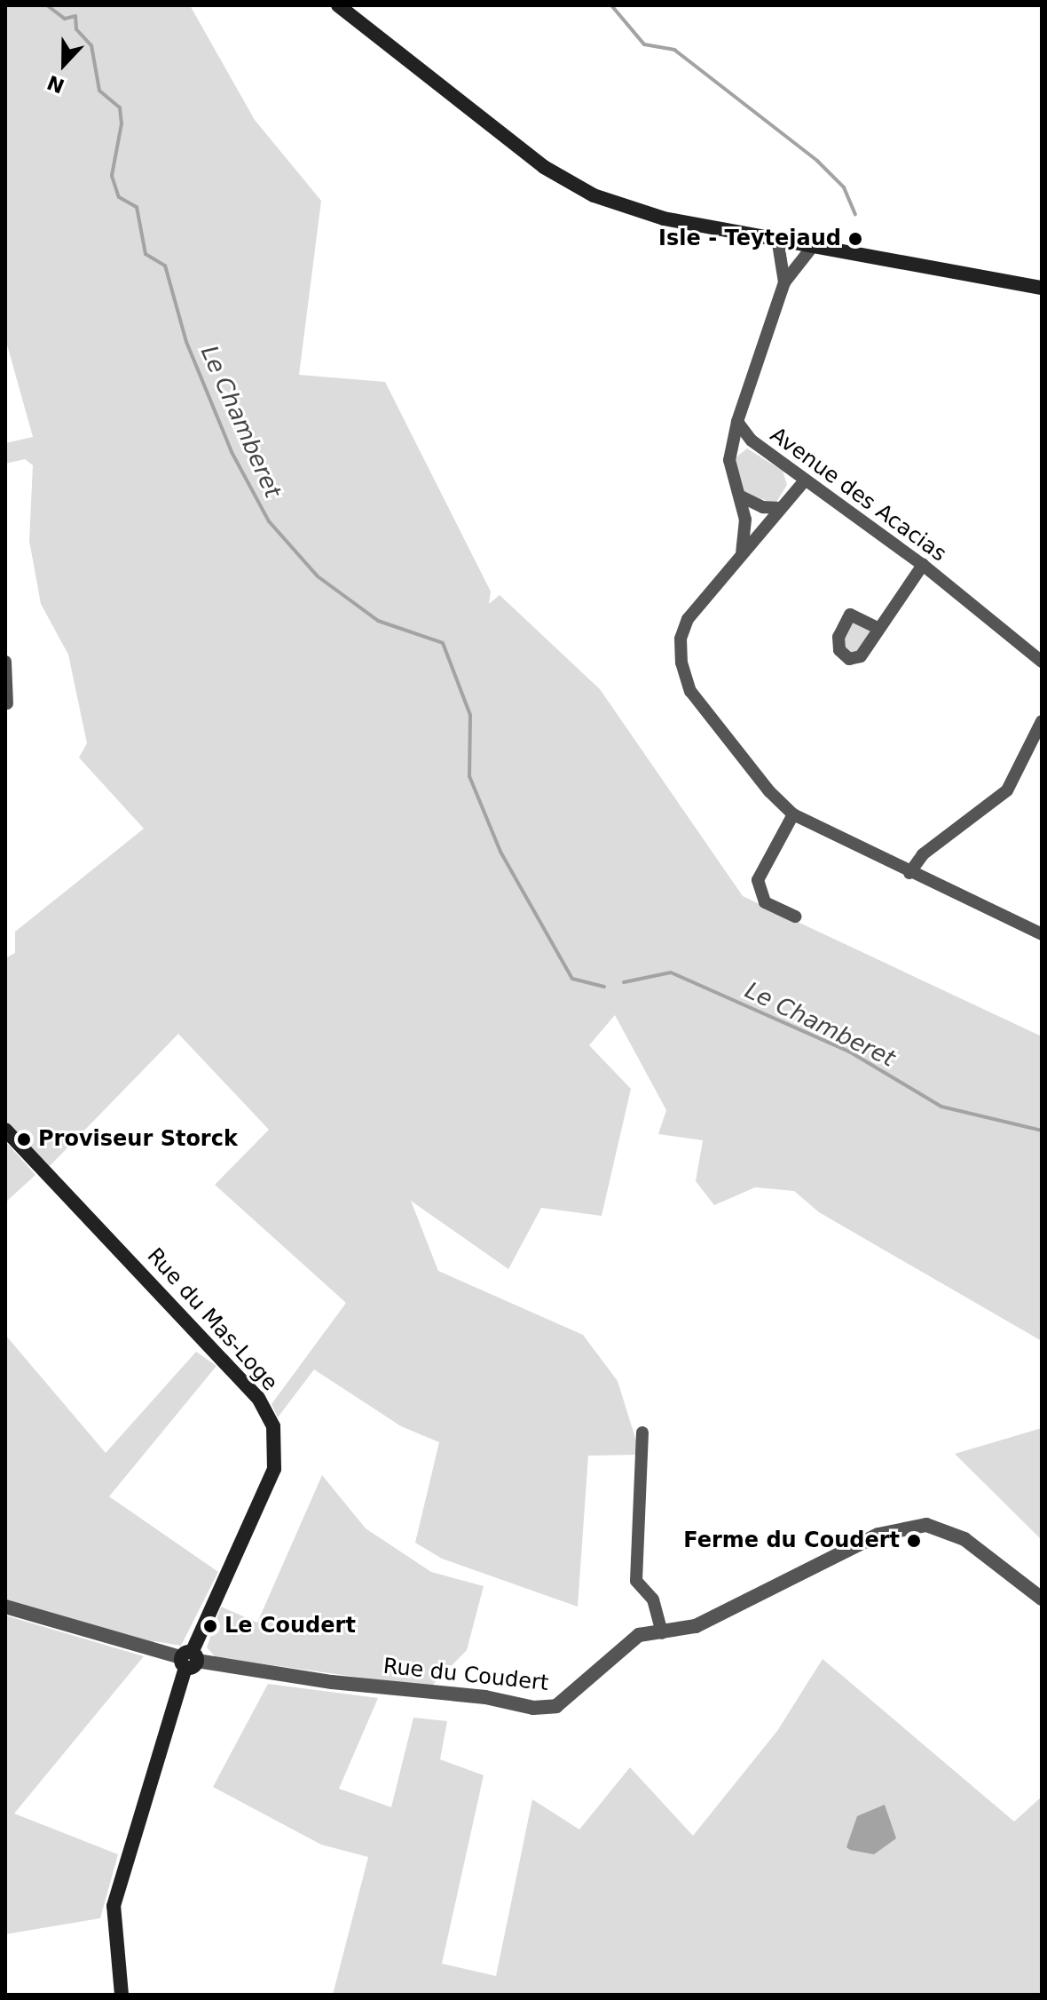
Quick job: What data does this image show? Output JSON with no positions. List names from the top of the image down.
{
  "streets": {
    "main road": ["Rue du Mas-Loge"],
    "street": ["Avenue des Acacias", "Rue du Coudert"]
  },
  "crossings": [
    ["Rue du Mas-Loge", "Rue du Coudert"]
  ],
  "water": ["Le Chamberet"],
  "places": [
    "Isle - Teytejaud",
    "Proviseur Storck",
    "Ferme du Coudert",
    "Le Coudert"
  ],
  "north": "bottom"
}
